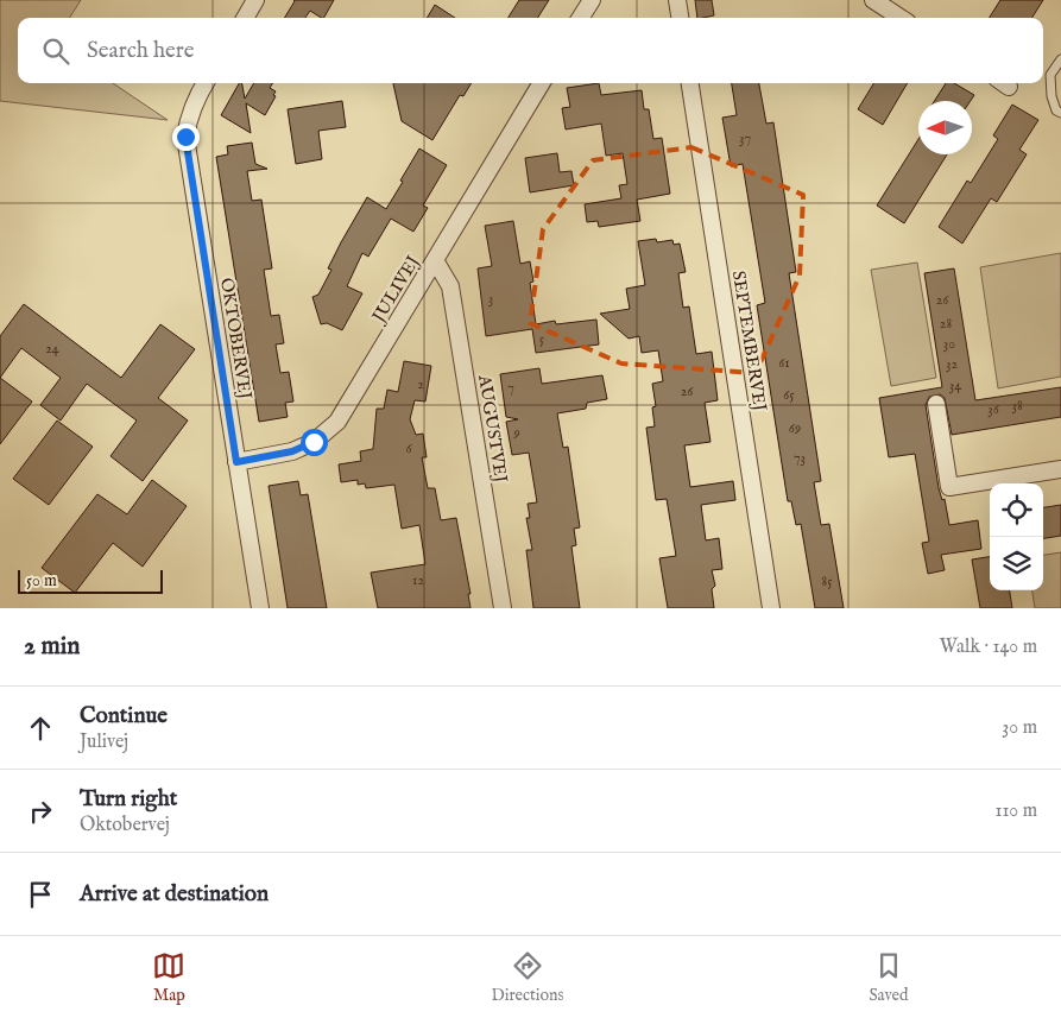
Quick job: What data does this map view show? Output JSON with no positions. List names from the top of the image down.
{
  "streets": {
    "street": [
      "JULIVEJ",
      "OKTOBERVEJ",
      "SEPTEMBERVEJ",
      "AUGUSTVEJ"
    ]
  },
  "crossings": [
    ["JULIVEJ", "OKTOBERVEJ"],
    ["JULIVEJ", "AUGUSTVEJ"]
  ],
  "house_numbers": [
    "37",
    "3",
    "26",
    "28",
    "5",
    "30",
    "24",
    "61",
    "32",
    "2",
    "34",
    "7",
    "26",
    "65",
    "38",
    "36",
    "69",
    "9",
    "6",
    "73",
    "12",
    "85"
  ],
  "scale_bar": "50 m",
  "north": "left",
  "page": {
    "search": "Search here",
    "scale": "50 m",
    "heading": ["2 min", "Walk · 140 m"],
    "list": [
      ["Continue", "Julivej", "30 m"],
      ["Turn right", "Oktobervej", "110 m"],
      "Arrive at destination"
    ],
    "nav": ["Map", "Directions", "Saved"]
  }
}
